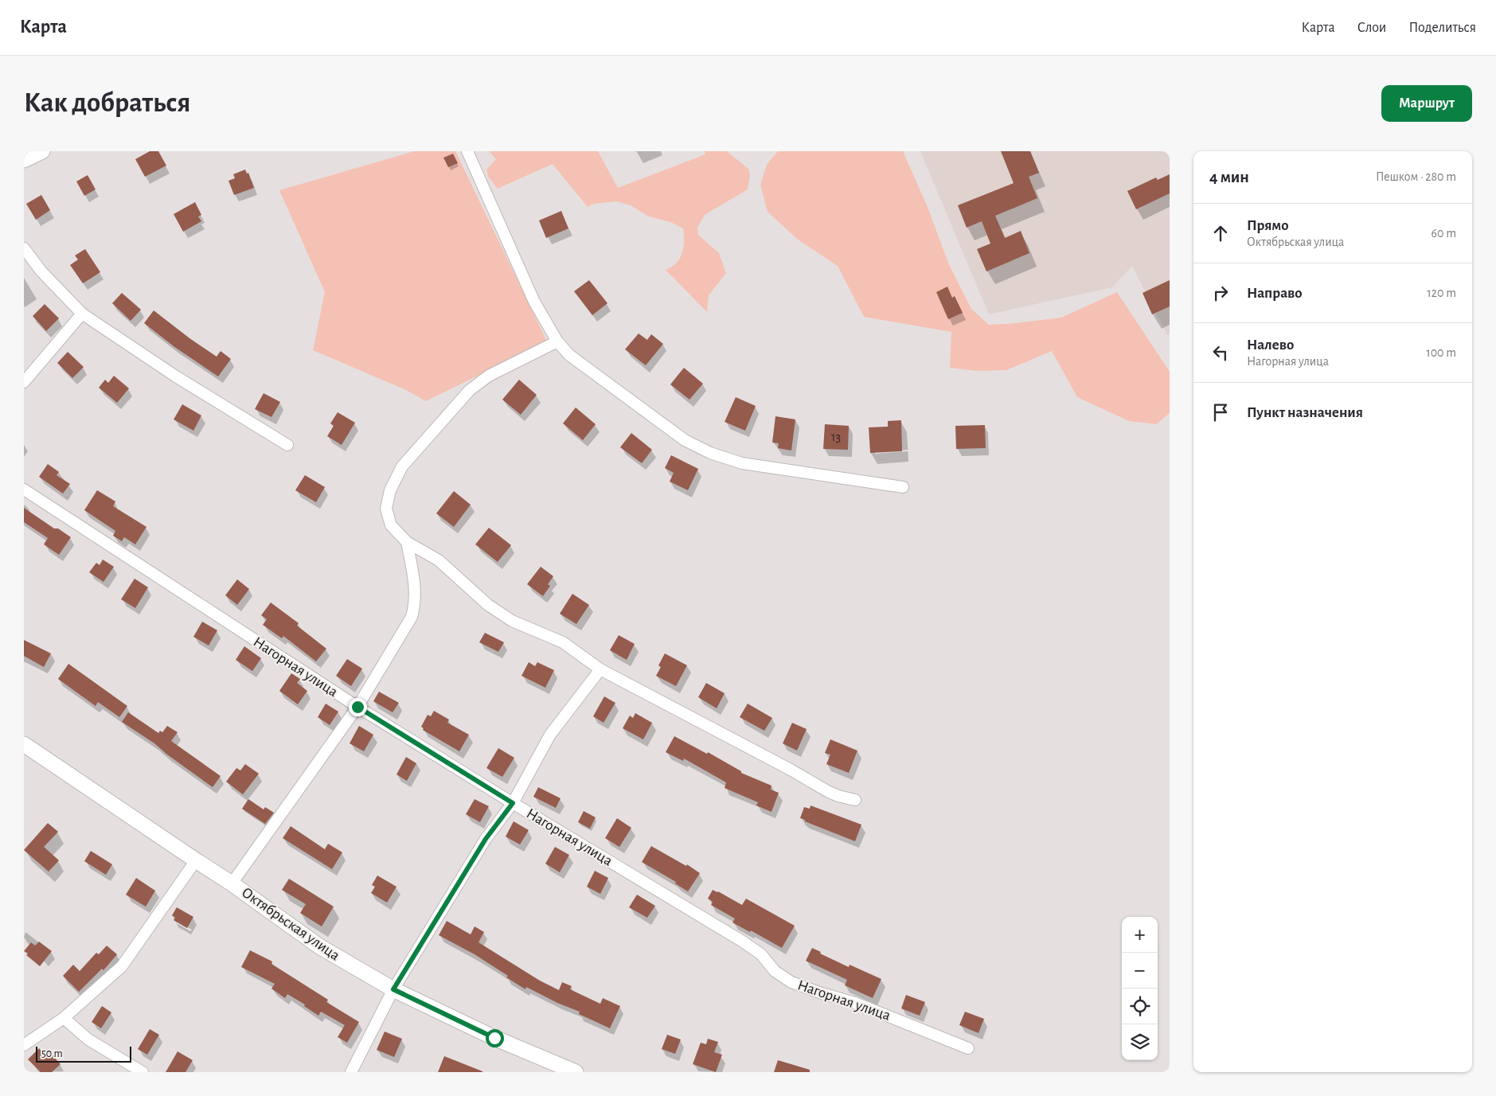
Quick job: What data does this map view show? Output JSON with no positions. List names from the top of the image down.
{
  "streets": {
    "street": ["Нагорная улица", "Октябрьская улица"]
  },
  "house_numbers": ["13"],
  "scale_bar": "50 m",
  "page": {
    "header": "Карта",
    "nav": ["Карта", "Слои", "Поделиться"],
    "buttons": "Маршрут",
    "title": "Как добраться",
    "heading": ["4 мин", "Пешком · 280 m"],
    "list": [
      ["Прямо", "Октябрьская улица", "60 m"],
      ["Направо", "120 m"],
      ["Налево", "Нагорная улица", "100 m"],
      "Пункт назначения"
    ],
    "map_buttons": ["+", "−"],
    "scale": "50 m"
  }
}
